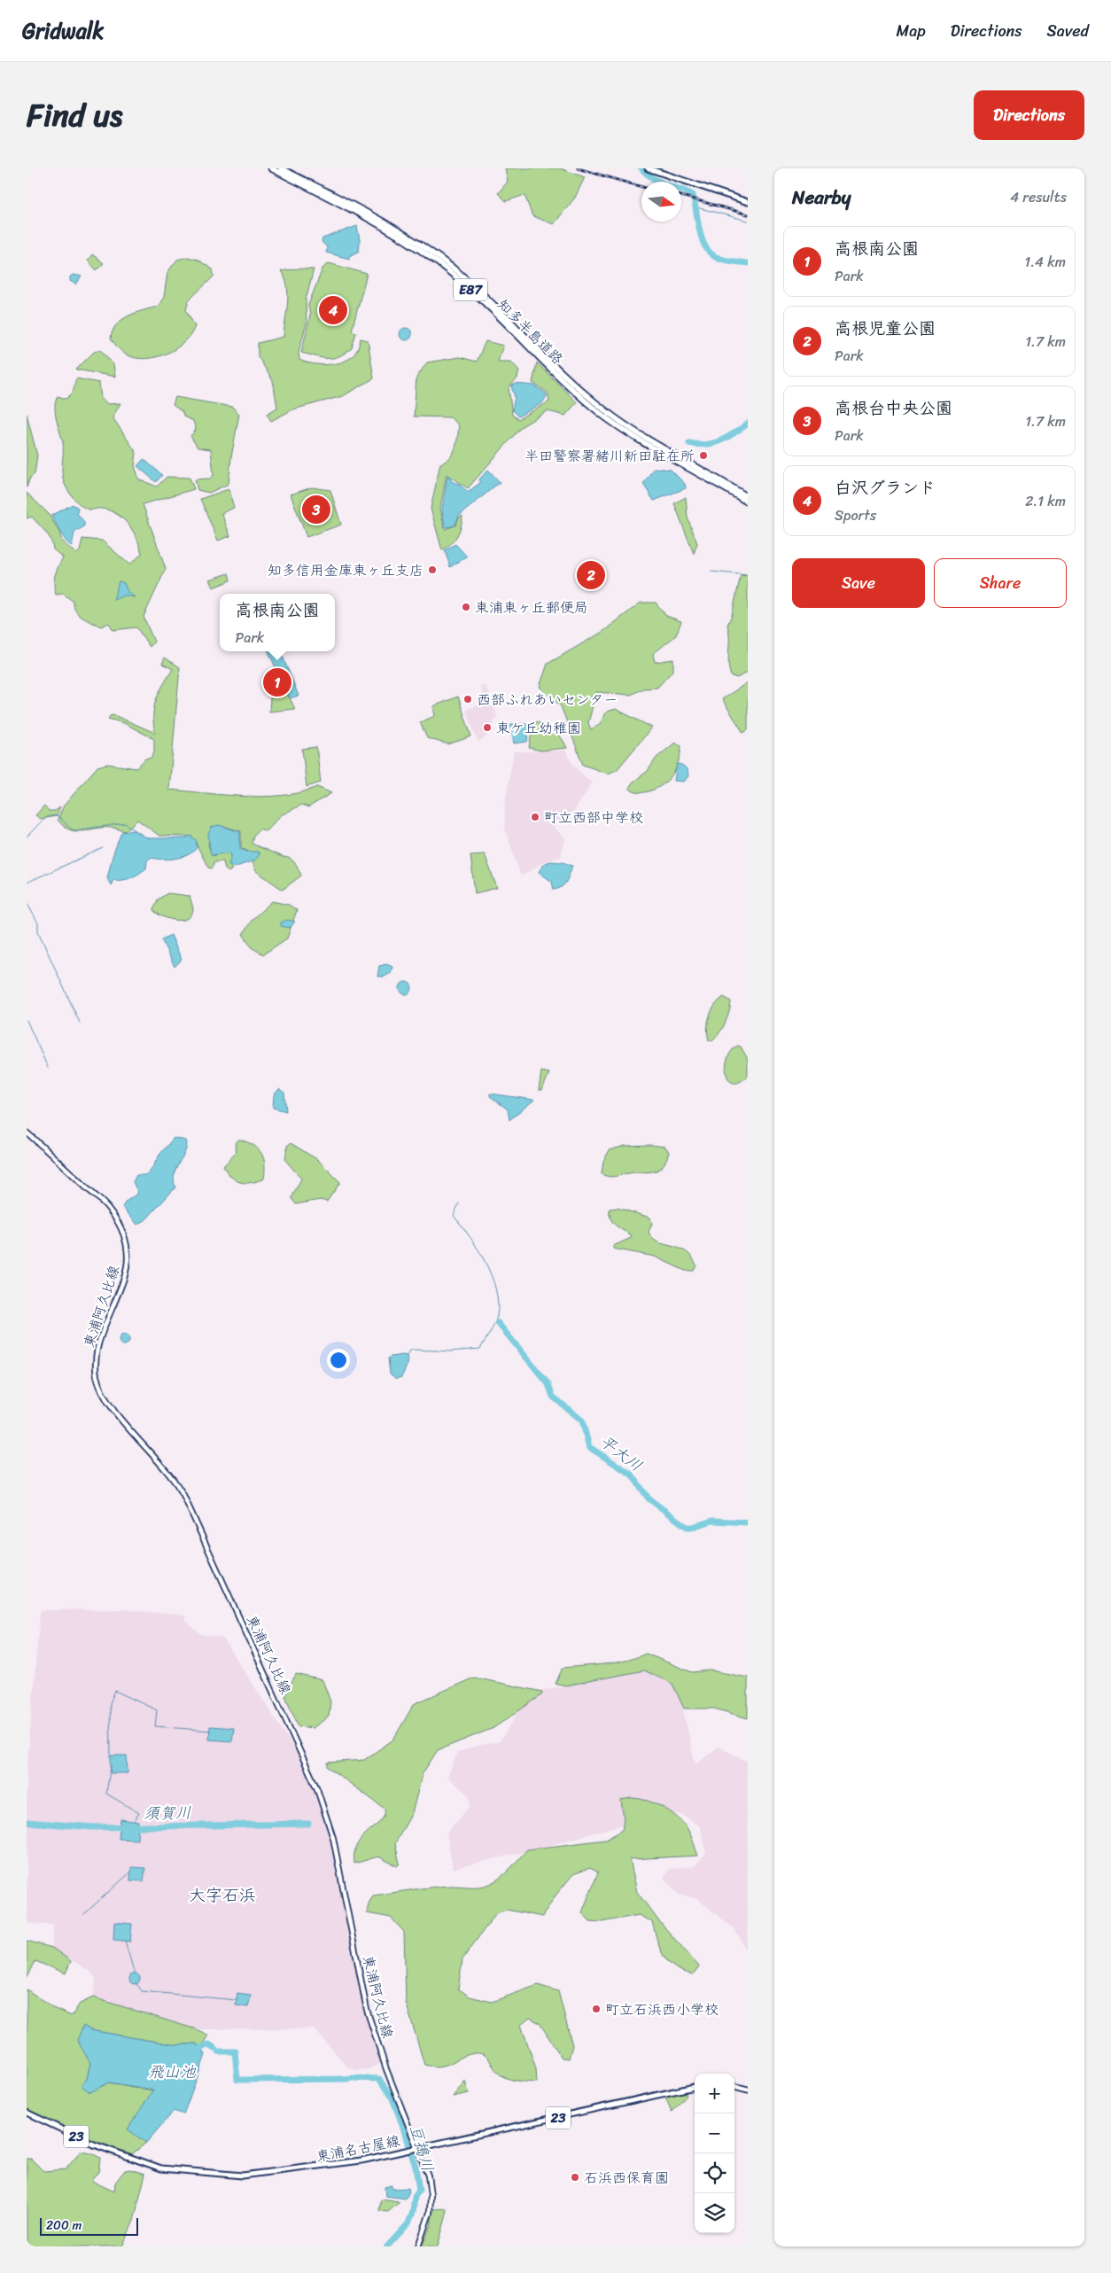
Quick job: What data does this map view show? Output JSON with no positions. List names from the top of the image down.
{
  "streets": {
    "highway": ["E87", "知多半島道路"],
    "main road": ["東浦阿久比線", "23", "東浦名古屋線"]
  },
  "crossings": [
    ["東浦阿久比線", "東浦名古屋線"]
  ],
  "districts": ["大字石浜"],
  "water": [
    "平大川",
    "須賀川",
    "飛山池",
    "豆搗川"
  ],
  "places": [
    "半田警察署緒川新田駐在所",
    "知多信用金庫東ヶ丘支店",
    "東浦東ヶ丘郵便局",
    "西部ふれあいセンター",
    "東ケ丘幼稚園",
    "町立西部中学校",
    "町立石浜西小学校",
    "石浜西保育園"
  ],
  "scale_bar": "200 m",
  "north": "right",
  "page": {
    "header": "Gridwalk",
    "nav": ["Map", "Directions", "Saved"],
    "title": "Find us",
    "buttons": [
      "Directions",
      ["Save", "Share"]
    ],
    "heading": ["Nearby", "4 results"],
    "list": [
      {
        "mark": "1",
        "name": "高根南公園",
        "note": "Park",
        "value": "1.4 km"
      },
      {
        "mark": "2",
        "name": "高根児童公園",
        "note": "Park",
        "value": "1.7 km"
      },
      {
        "mark": "3",
        "name": "高根台中央公園",
        "note": "Park",
        "value": "1.7 km"
      },
      {
        "mark": "4",
        "name": "白沢グランド",
        "note": "Sports",
        "value": "2.1 km"
      }
    ],
    "pins": [
      "4",
      "3",
      "2",
      "1"
    ],
    "popup": ["高根南公園", "Park"],
    "map_buttons": ["+", "−"],
    "scale": "200 m"
  }
}
